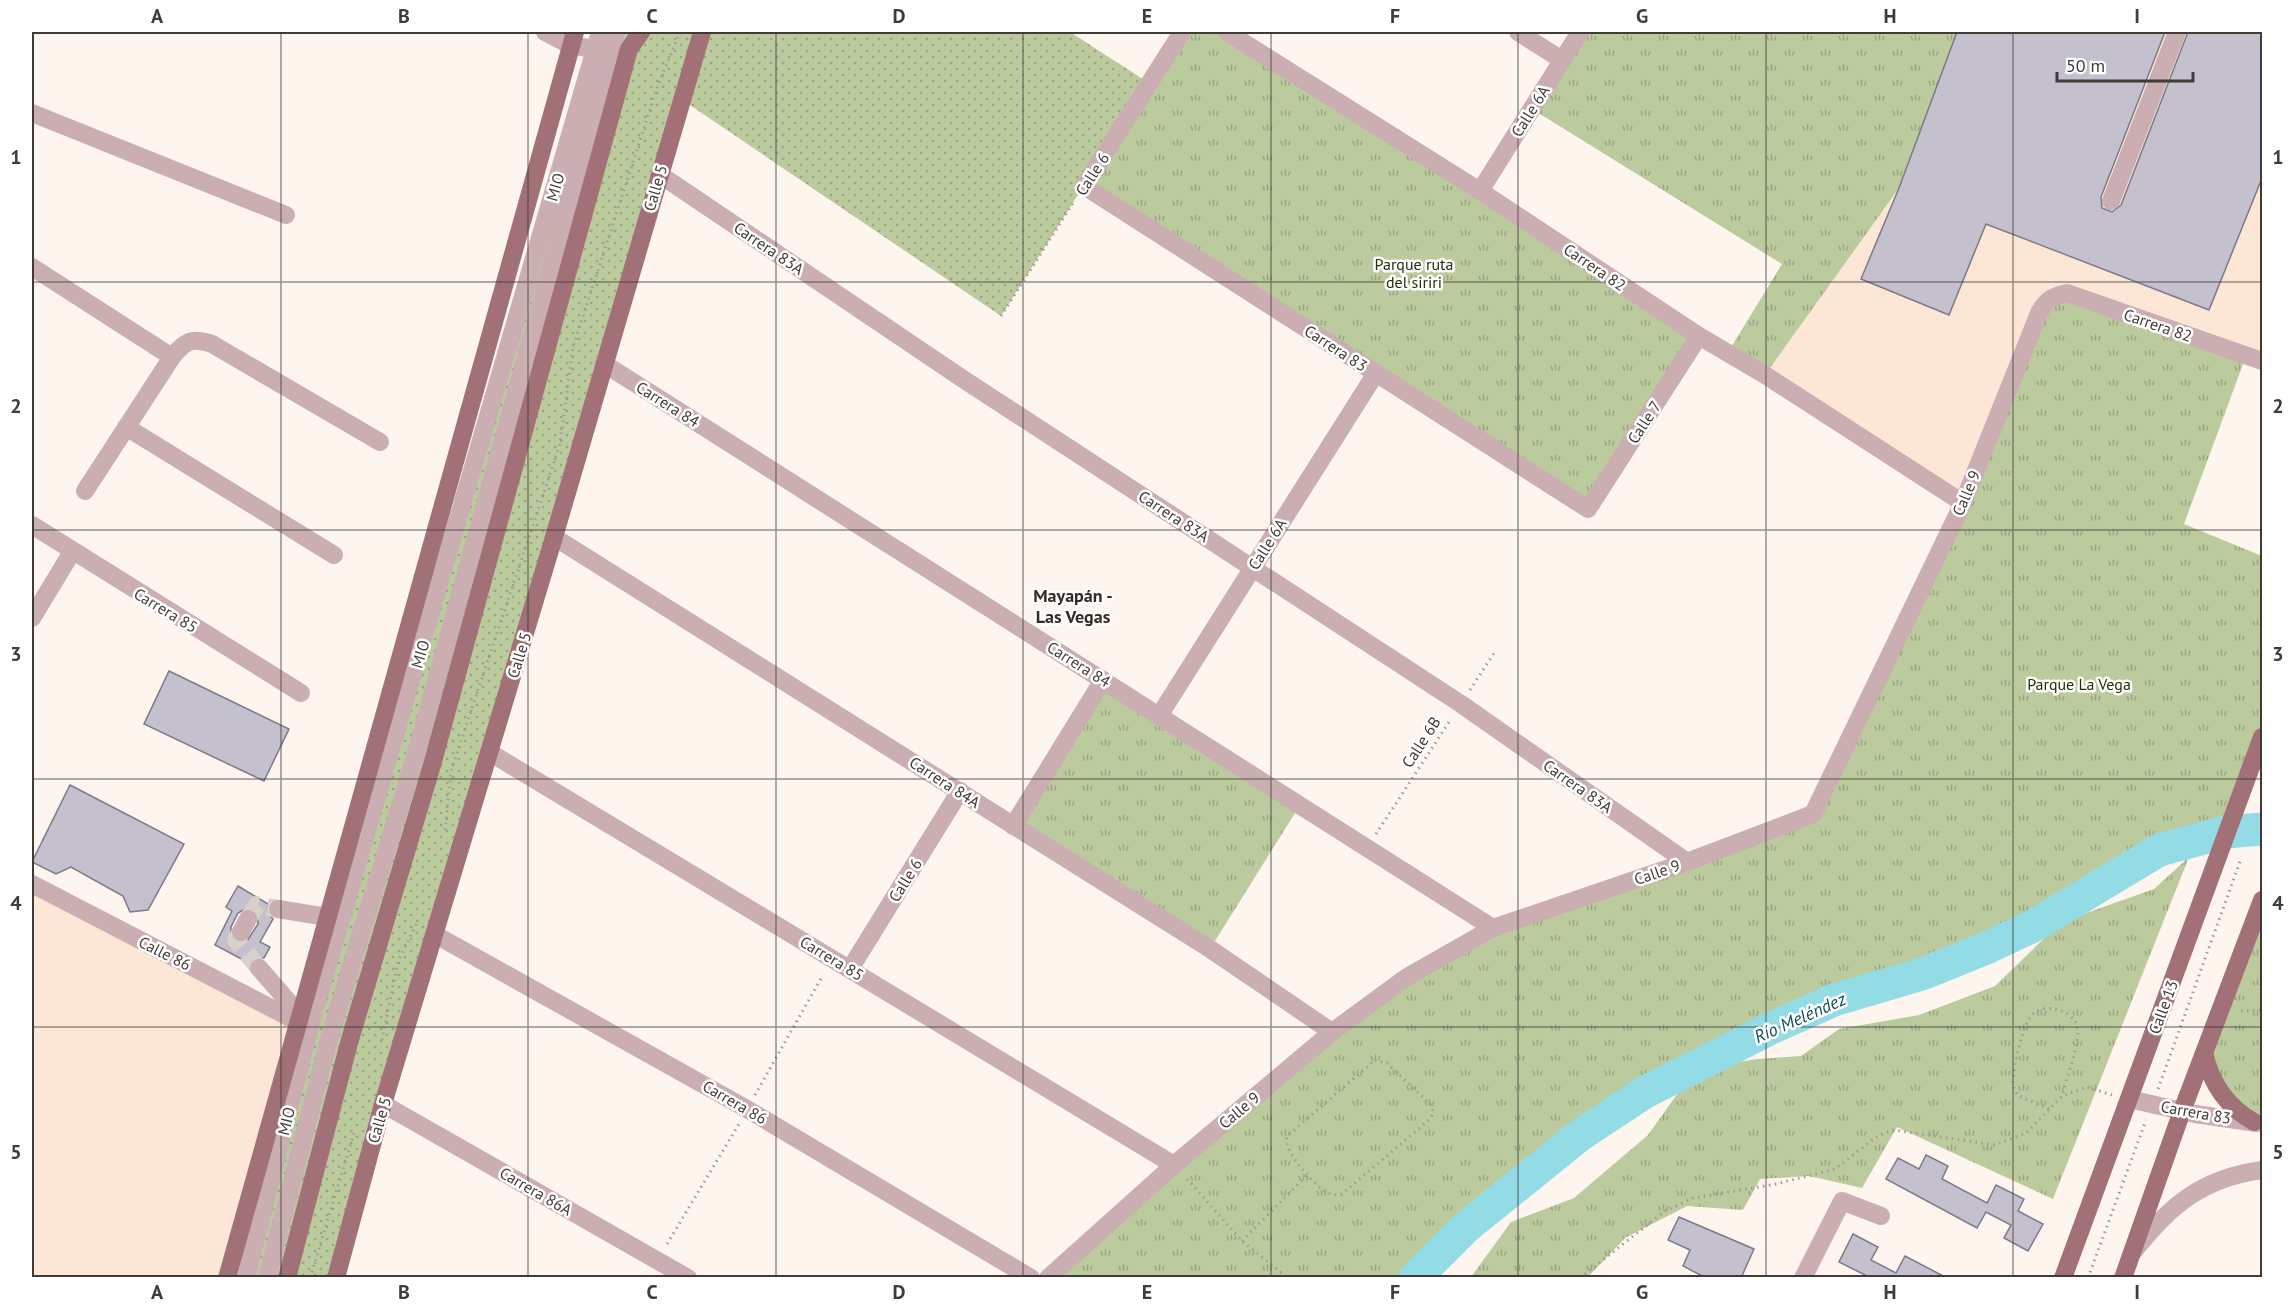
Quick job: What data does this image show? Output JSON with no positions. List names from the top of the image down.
{
  "streets": {
    "main road": ["Calle 5", "Calle 13"],
    "street": [
      "Calle 6A",
      "Calle 6",
      "MIO",
      "Carrera 83A",
      "Carrera 82",
      "Carrera 83",
      "Carrera 84",
      "Calle 7",
      "Calle 9",
      "Carrera 85",
      "Carrera 84A",
      "Calle 86",
      "Carrera 86",
      "Carrera 86A"
    ],
    "path": ["Calle 6B"]
  },
  "crossings": [
    ["Calle 6A", "Carrera 83A"],
    ["Calle 6A", "Carrera 82"],
    ["Calle 6A", "Carrera 83"],
    ["Calle 6A", "Carrera 84"],
    ["Calle 6", "Carrera 83"],
    ["Calle 6", "Carrera 85"],
    ["Calle 6", "Carrera 84A"],
    ["Calle 5", "Carrera 83A"],
    ["Calle 5", "Carrera 84"],
    ["Calle 5", "Carrera 85"],
    ["Calle 5", "Carrera 84A"],
    ["Calle 5", "Carrera 86"],
    ["Calle 5", "Carrera 86A"],
    ["Carrera 83A", "Calle 9"],
    ["Carrera 83A", "Calle 6B"],
    ["Carrera 82", "Calle 7"],
    ["Carrera 82", "Calle 9"],
    ["Carrera 83", "Calle 7"],
    ["Carrera 83", "Calle 13"],
    ["Carrera 84", "Calle 9"],
    ["Carrera 84", "Calle 6B"],
    ["Calle 9", "Carrera 85"],
    ["Calle 9", "Carrera 84A"]
  ],
  "districts": ["Mayapán - Las Vegas"],
  "water": ["Río Meléndez"],
  "parks": ["Parque ruta del siriri", "Parque La Vega"],
  "scale_bar": "50 m",
  "grid": {
    "columns": [
      "A",
      "B",
      "C",
      "D",
      "E",
      "F",
      "G",
      "H",
      "I"
    ],
    "rows": [
      "1",
      "2",
      "3",
      "4",
      "5"
    ]
  }
}
